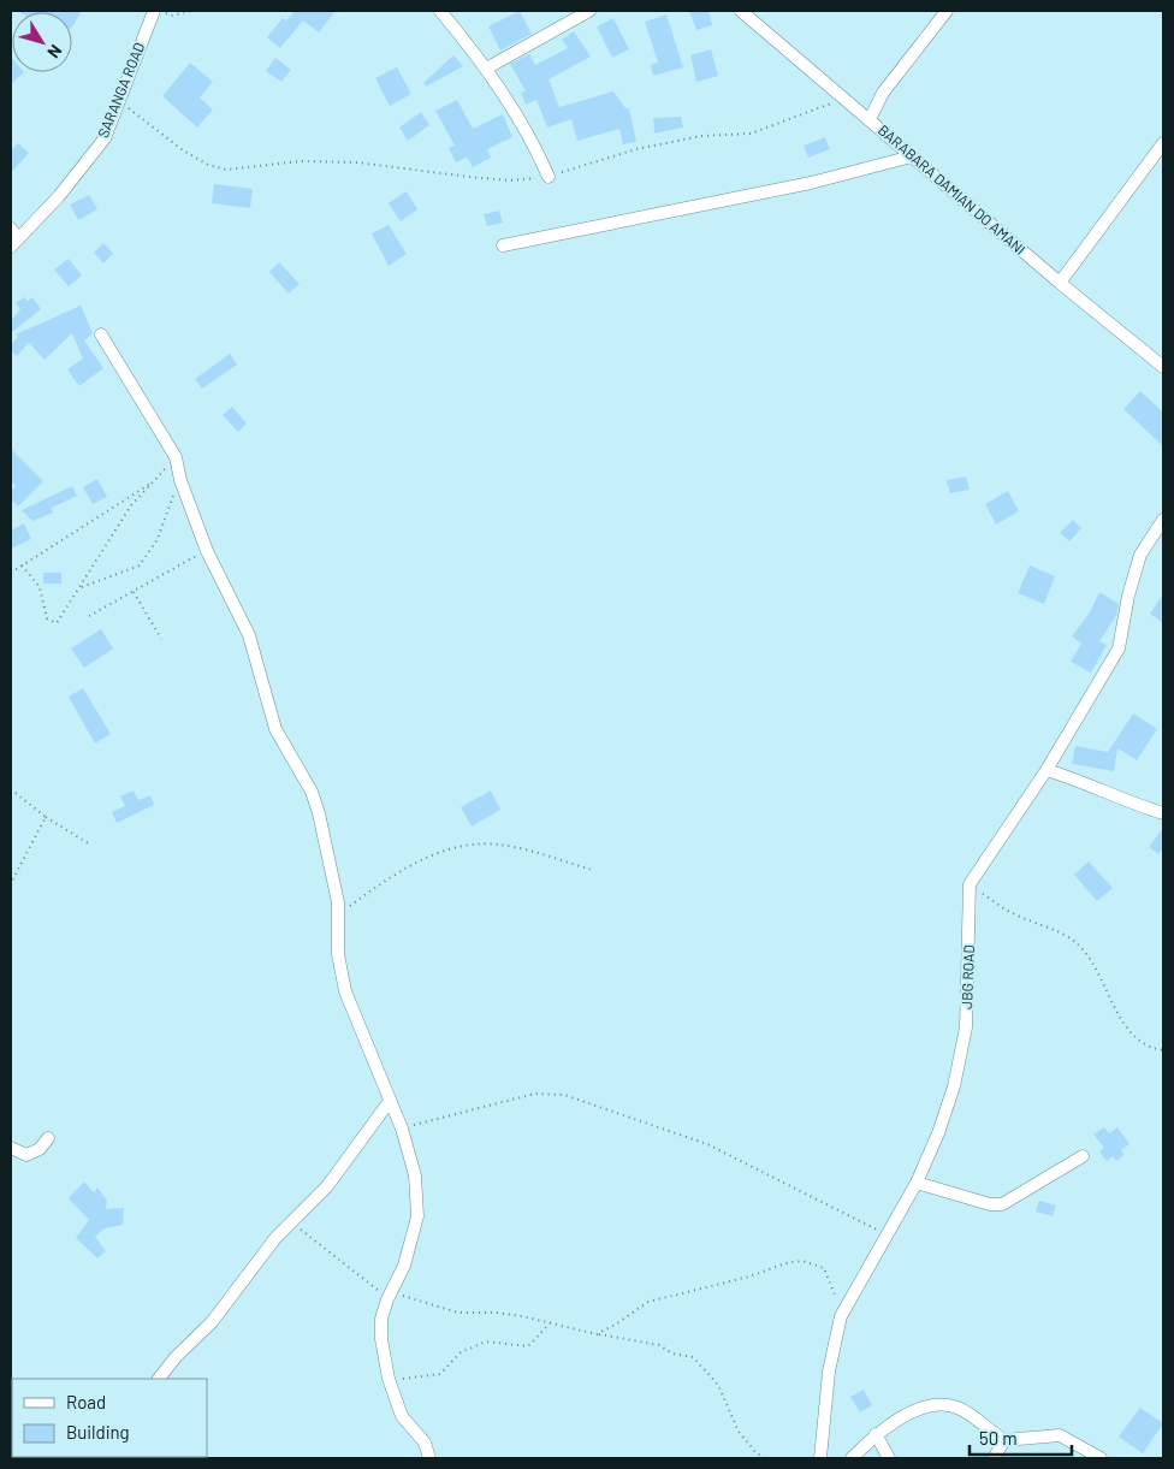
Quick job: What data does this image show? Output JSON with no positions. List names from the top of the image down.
{
  "streets": {
    "street": ["SARANGA ROAD", "BARABARA DAMIAN DO AMANI", "JBG ROAD"]
  },
  "legend": ["Road", "Building"],
  "scale_bar": "50 m",
  "north": "bottom right"
}
